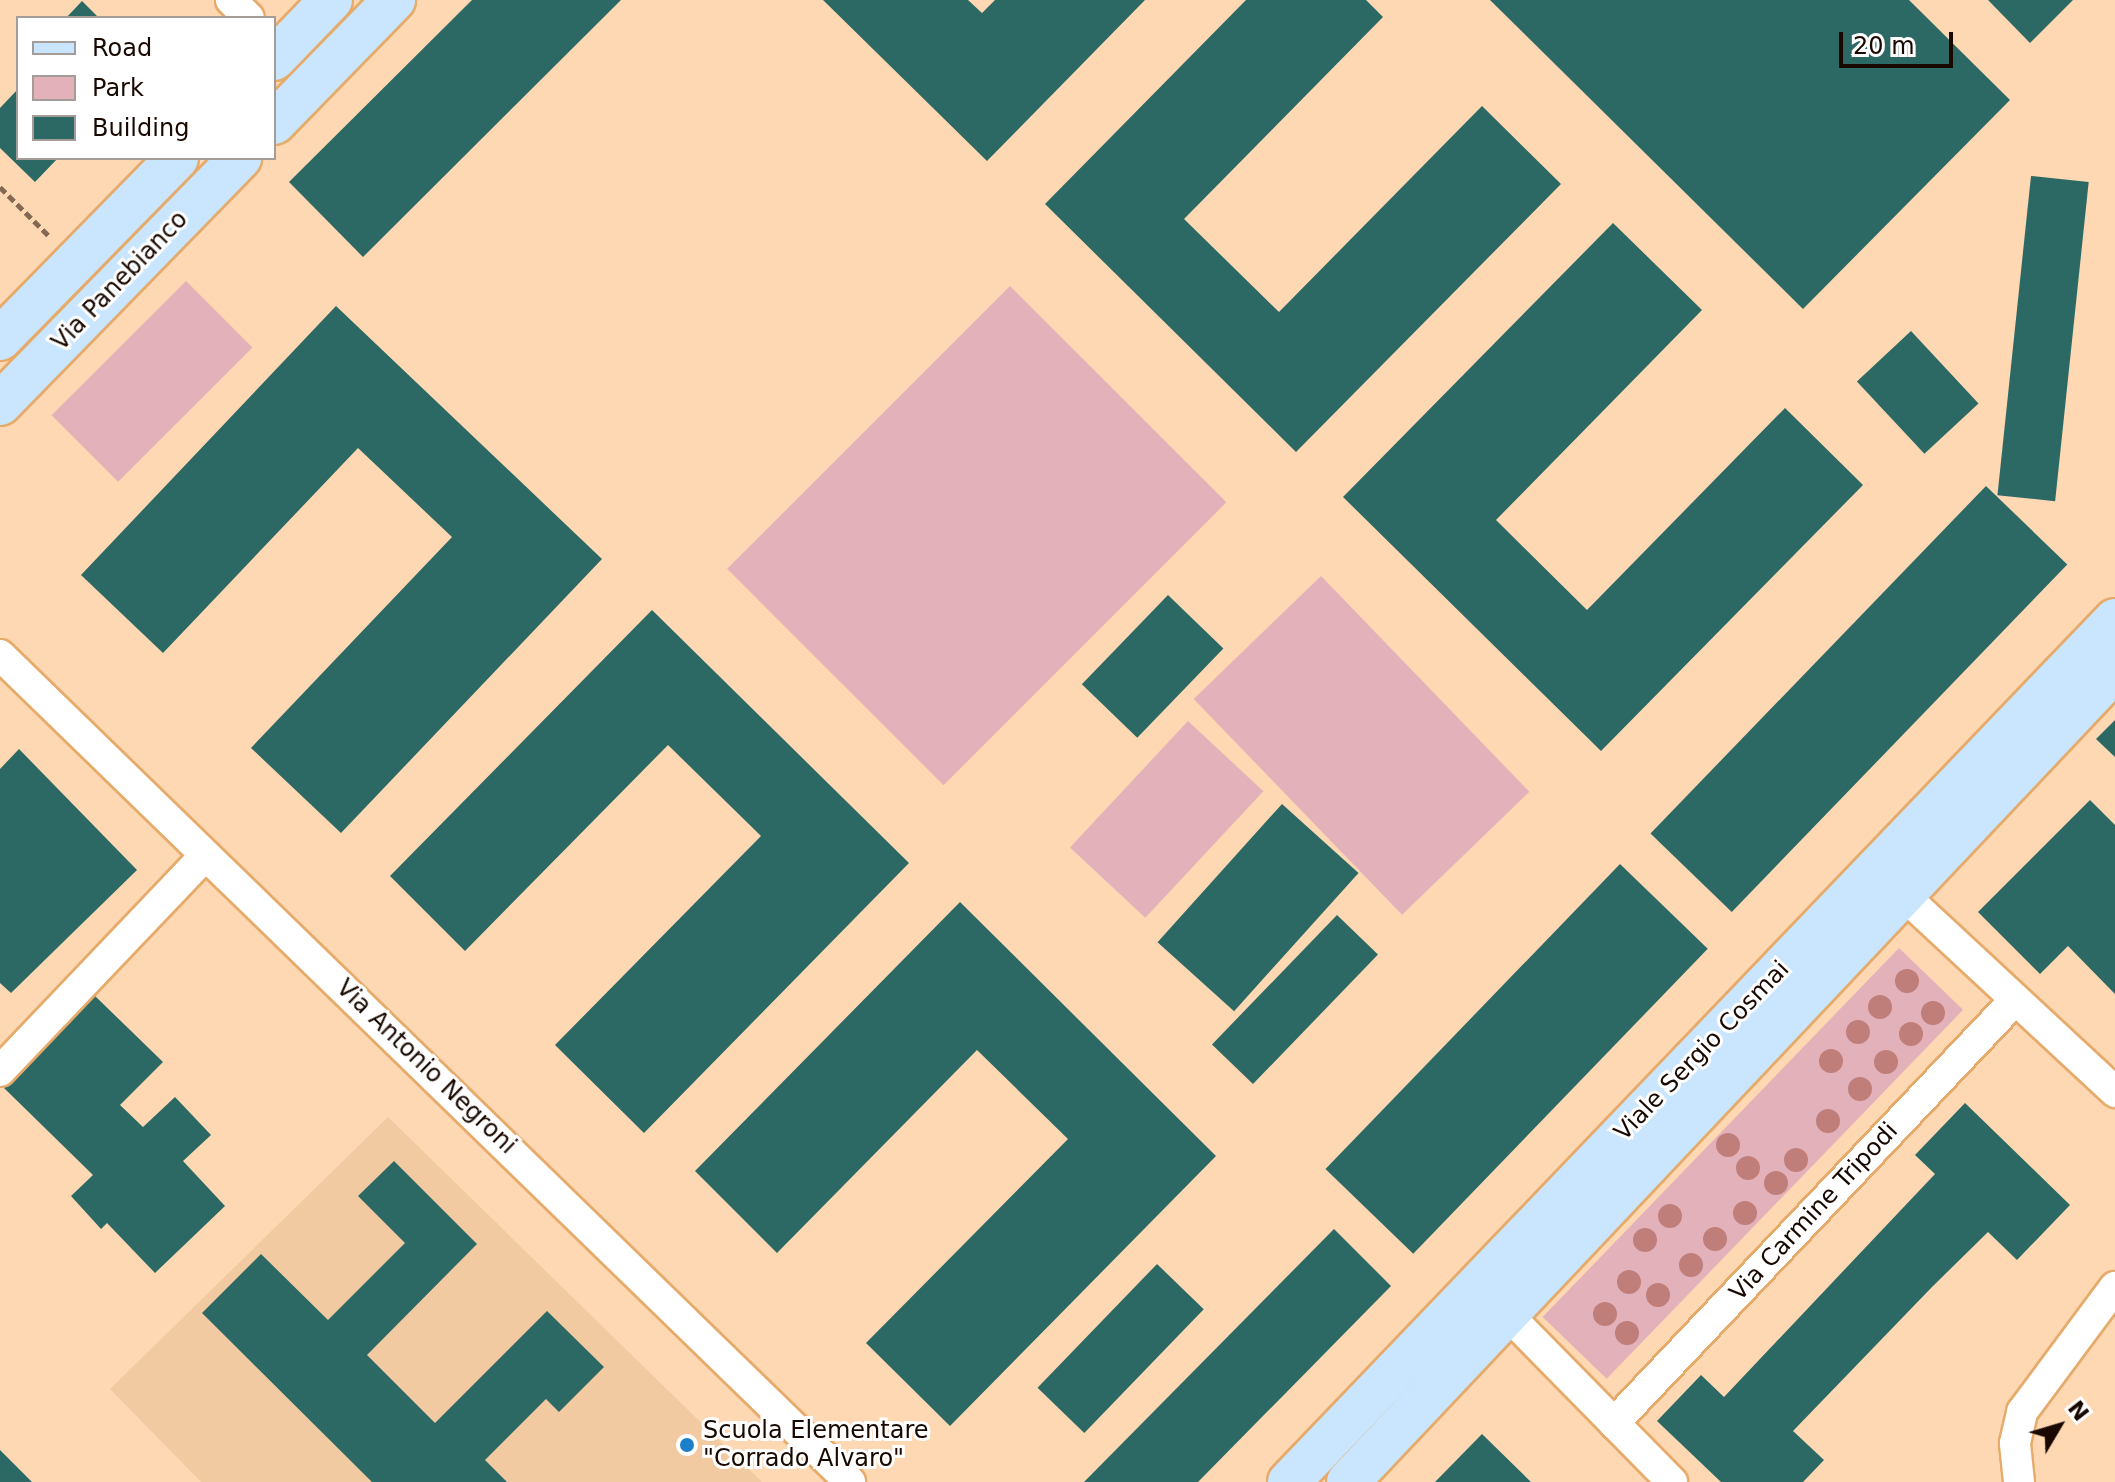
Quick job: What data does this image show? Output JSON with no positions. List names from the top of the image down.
{
  "streets": {
    "street": [
      "Via Panebianco",
      "Viale Sergio Cosmai",
      "Via Antonio Negroni",
      "Via Carmine Tripodi"
    ]
  },
  "places": ["Scuola Elementare \"Corrado Alvaro\""],
  "legend": ["Road", "Park", "Building"],
  "scale_bar": "20 m",
  "north": "top right"
}
